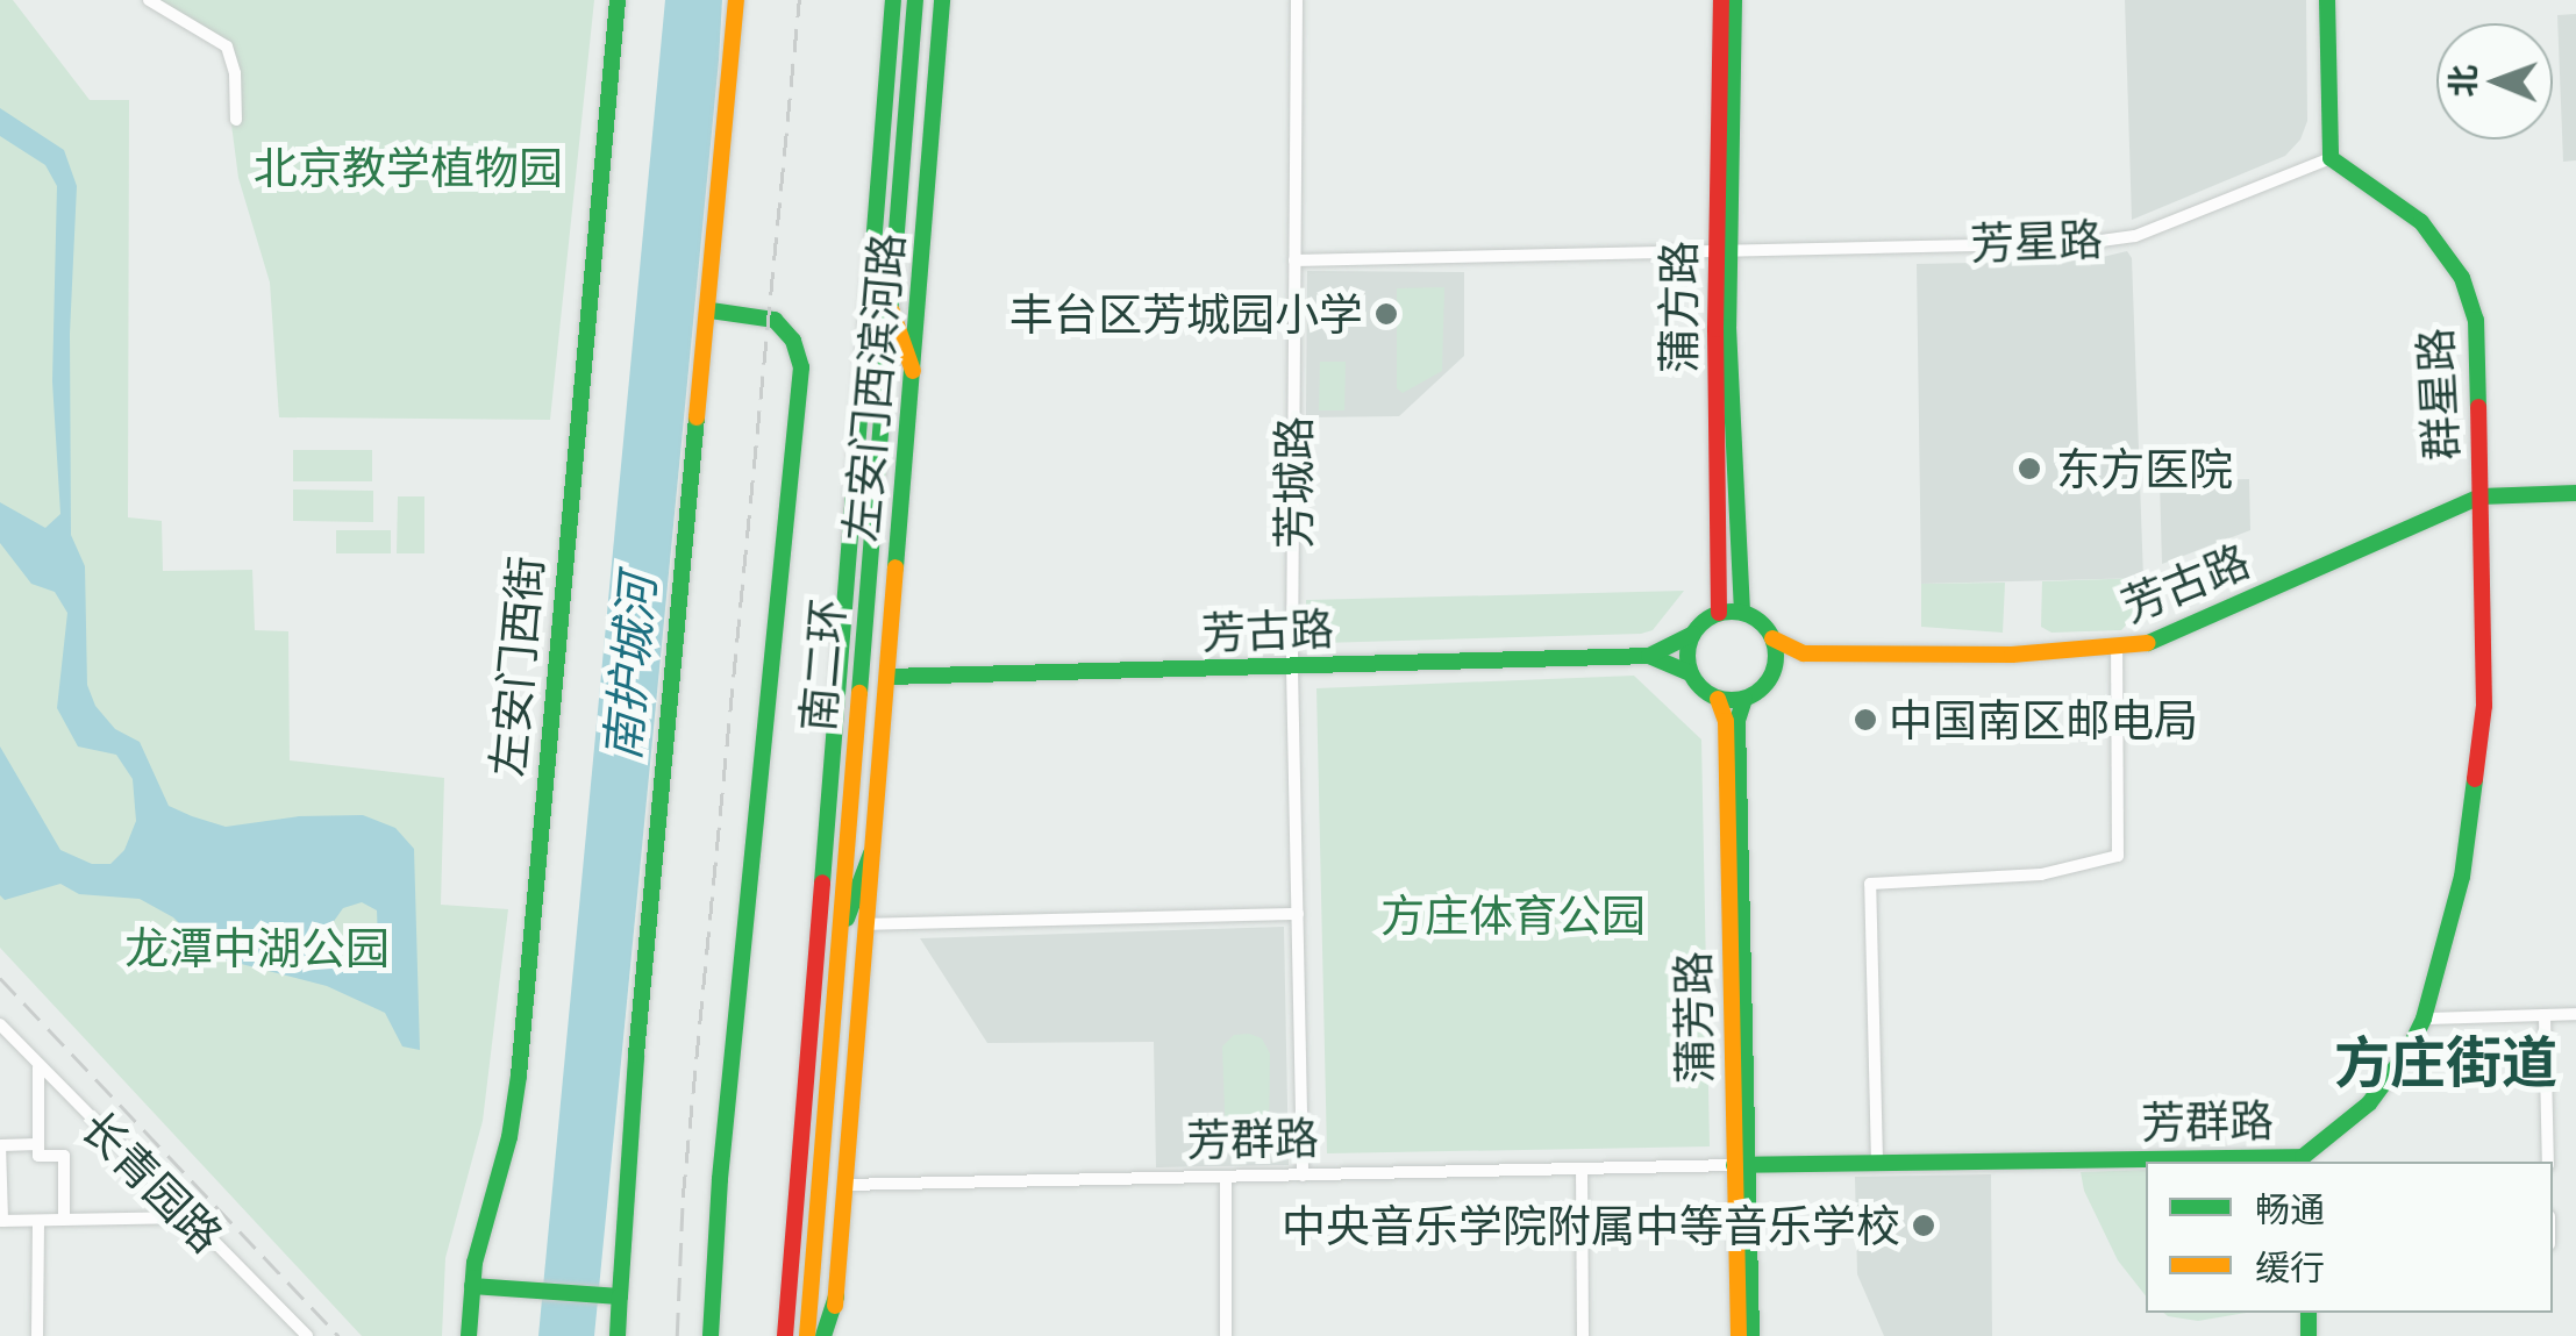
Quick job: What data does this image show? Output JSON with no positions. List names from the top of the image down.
{
  "streets": {
    "main road": [
      "蒲方路",
      "左安门西滨河路",
      "群星路",
      "芳古路",
      "南二环",
      "左安门西街",
      "蒲芳路",
      "芳群路"
    ],
    "street": ["芳星路", "芳城路", "长青园路"]
  },
  "crossings": [
    ["芳星路", "蒲方路"],
    ["芳星路", "群星路"],
    ["芳星路", "芳城路"],
    ["蒲方路", "蒲芳路"],
    ["左安门西滨河路", "芳古路"],
    ["左安门西滨河路", "芳群路"],
    ["群星路", "芳古路"],
    ["群星路", "芳群路"],
    ["芳城路", "芳古路"],
    ["芳城路", "芳群路"],
    ["芳古路", "芳群路"],
    ["蒲芳路", "芳群路"]
  ],
  "districts": ["方庄街道"],
  "water": ["南护城河"],
  "parks": ["北京教学植物园", "方庄体育公园", "龙潭中湖公园"],
  "places": [
    "丰台区芳城园小学",
    "东方医院",
    "中国南区邮电局",
    "中央音乐学院附属中等音乐学校"
  ],
  "legend": ["畅通", "缓行"],
  "north": "left"
}
